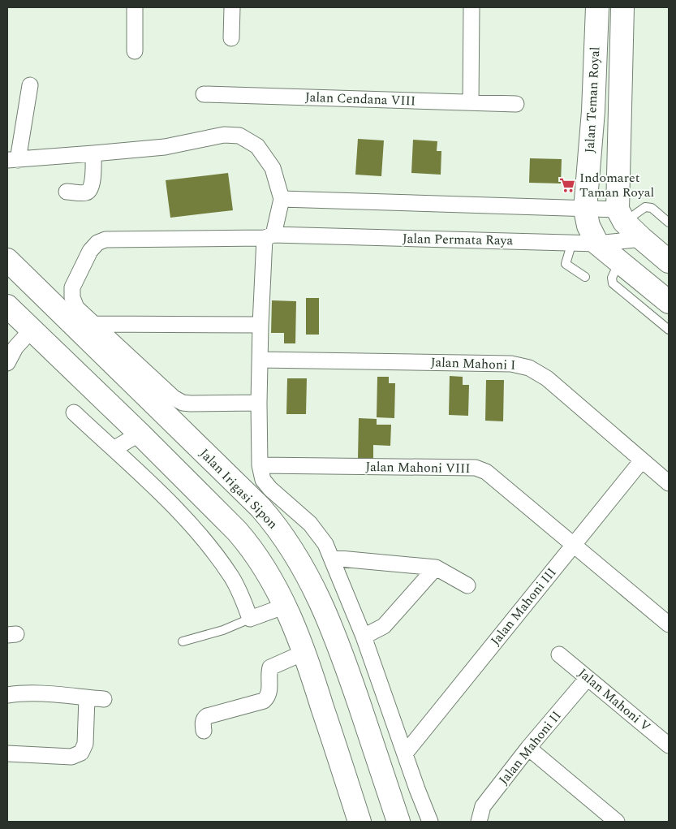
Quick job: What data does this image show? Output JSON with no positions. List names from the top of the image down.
{
  "streets": {
    "street": [
      "Jalan Cendana VIII",
      "Jalan Teman Royal",
      "Jalan Permata Raya",
      "Jalan Mahoni I",
      "Jalan Mahoni VIII",
      "Jalan Irigasi Sipon",
      "Jalan Mahoni III",
      "Jalan Mahoni V",
      "Jalan Mahoni II"
    ]
  },
  "crossings": [
    ["Jalan Teman Royal", "Jalan Permata Raya"],
    ["Jalan Mahoni I", "Jalan Mahoni III"],
    ["Jalan Mahoni VIII", "Jalan Mahoni III"],
    ["Jalan Mahoni V", "Jalan Mahoni II"]
  ],
  "places": {
    "supermarket": ["Indomaret Taman Royal"]
  }
}
